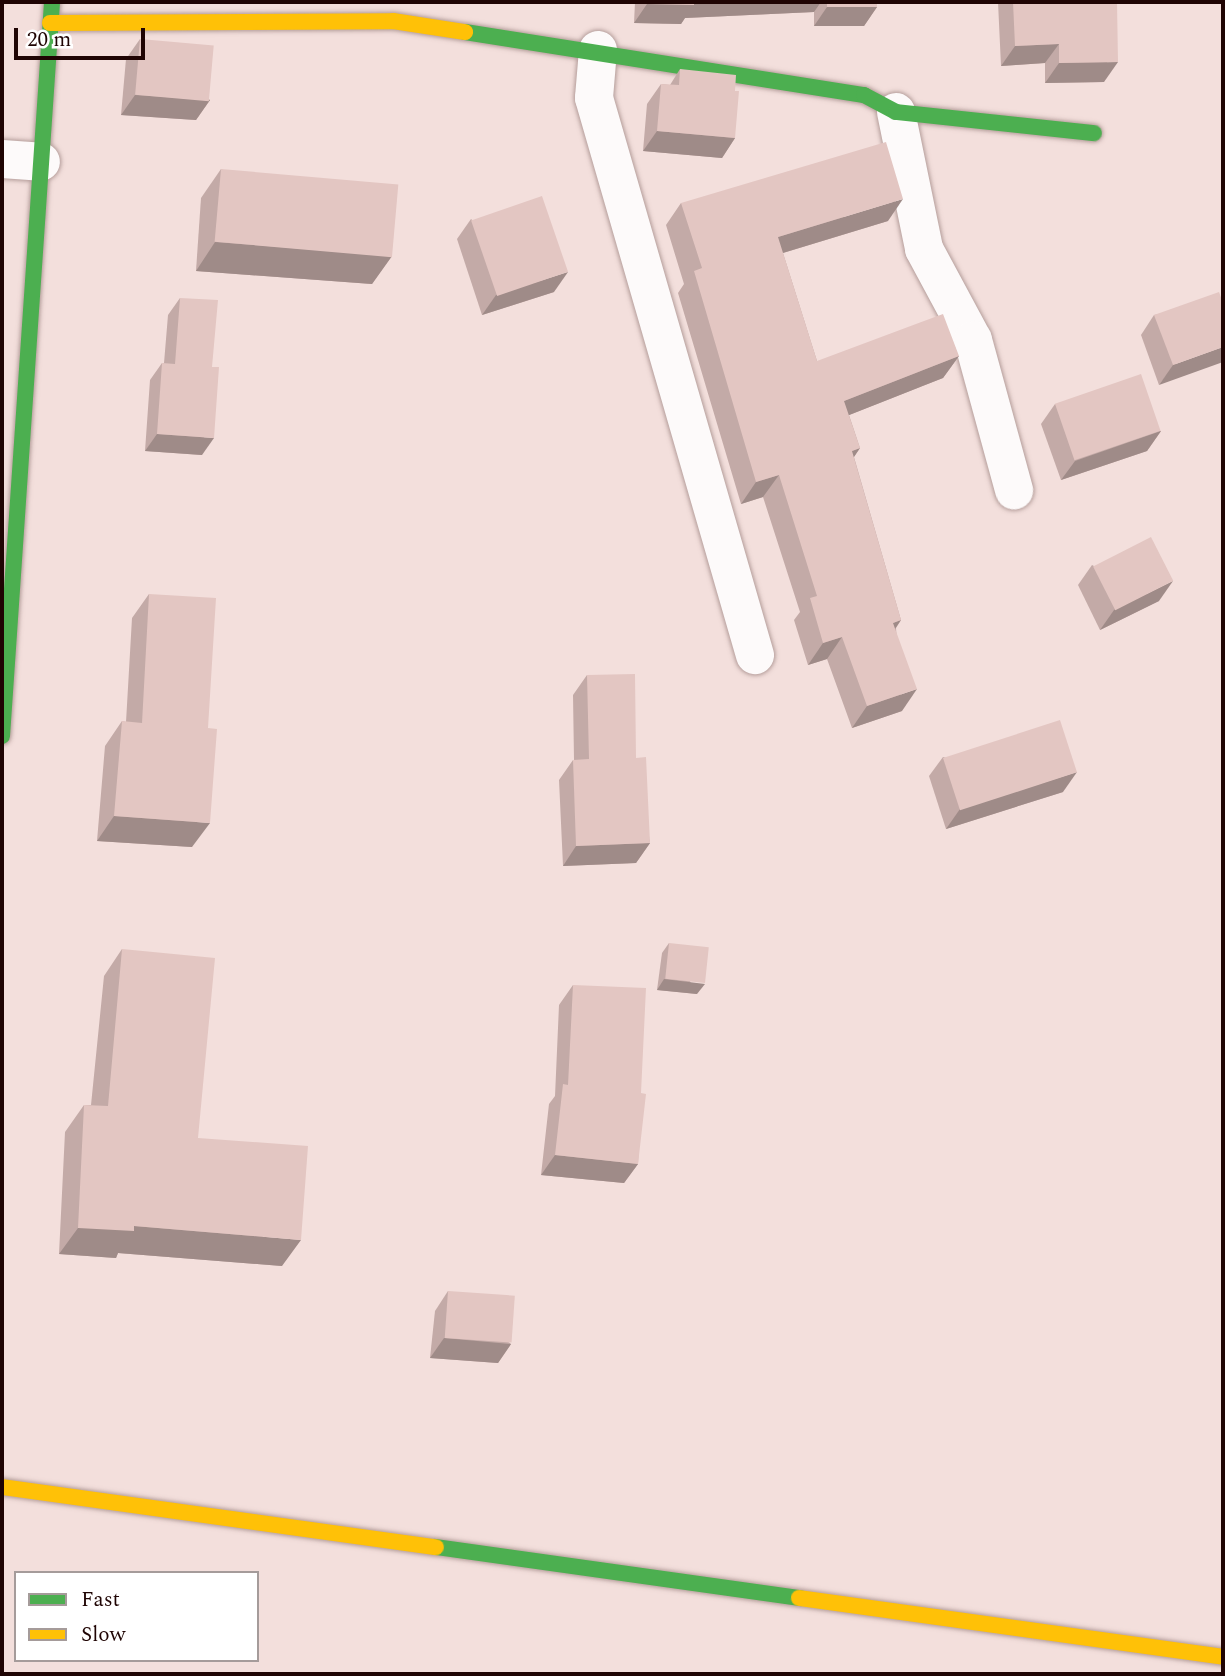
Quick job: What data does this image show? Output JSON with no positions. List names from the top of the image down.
{
  "legend": ["Fast", "Slow"],
  "scale_bar": "20 m"
}
